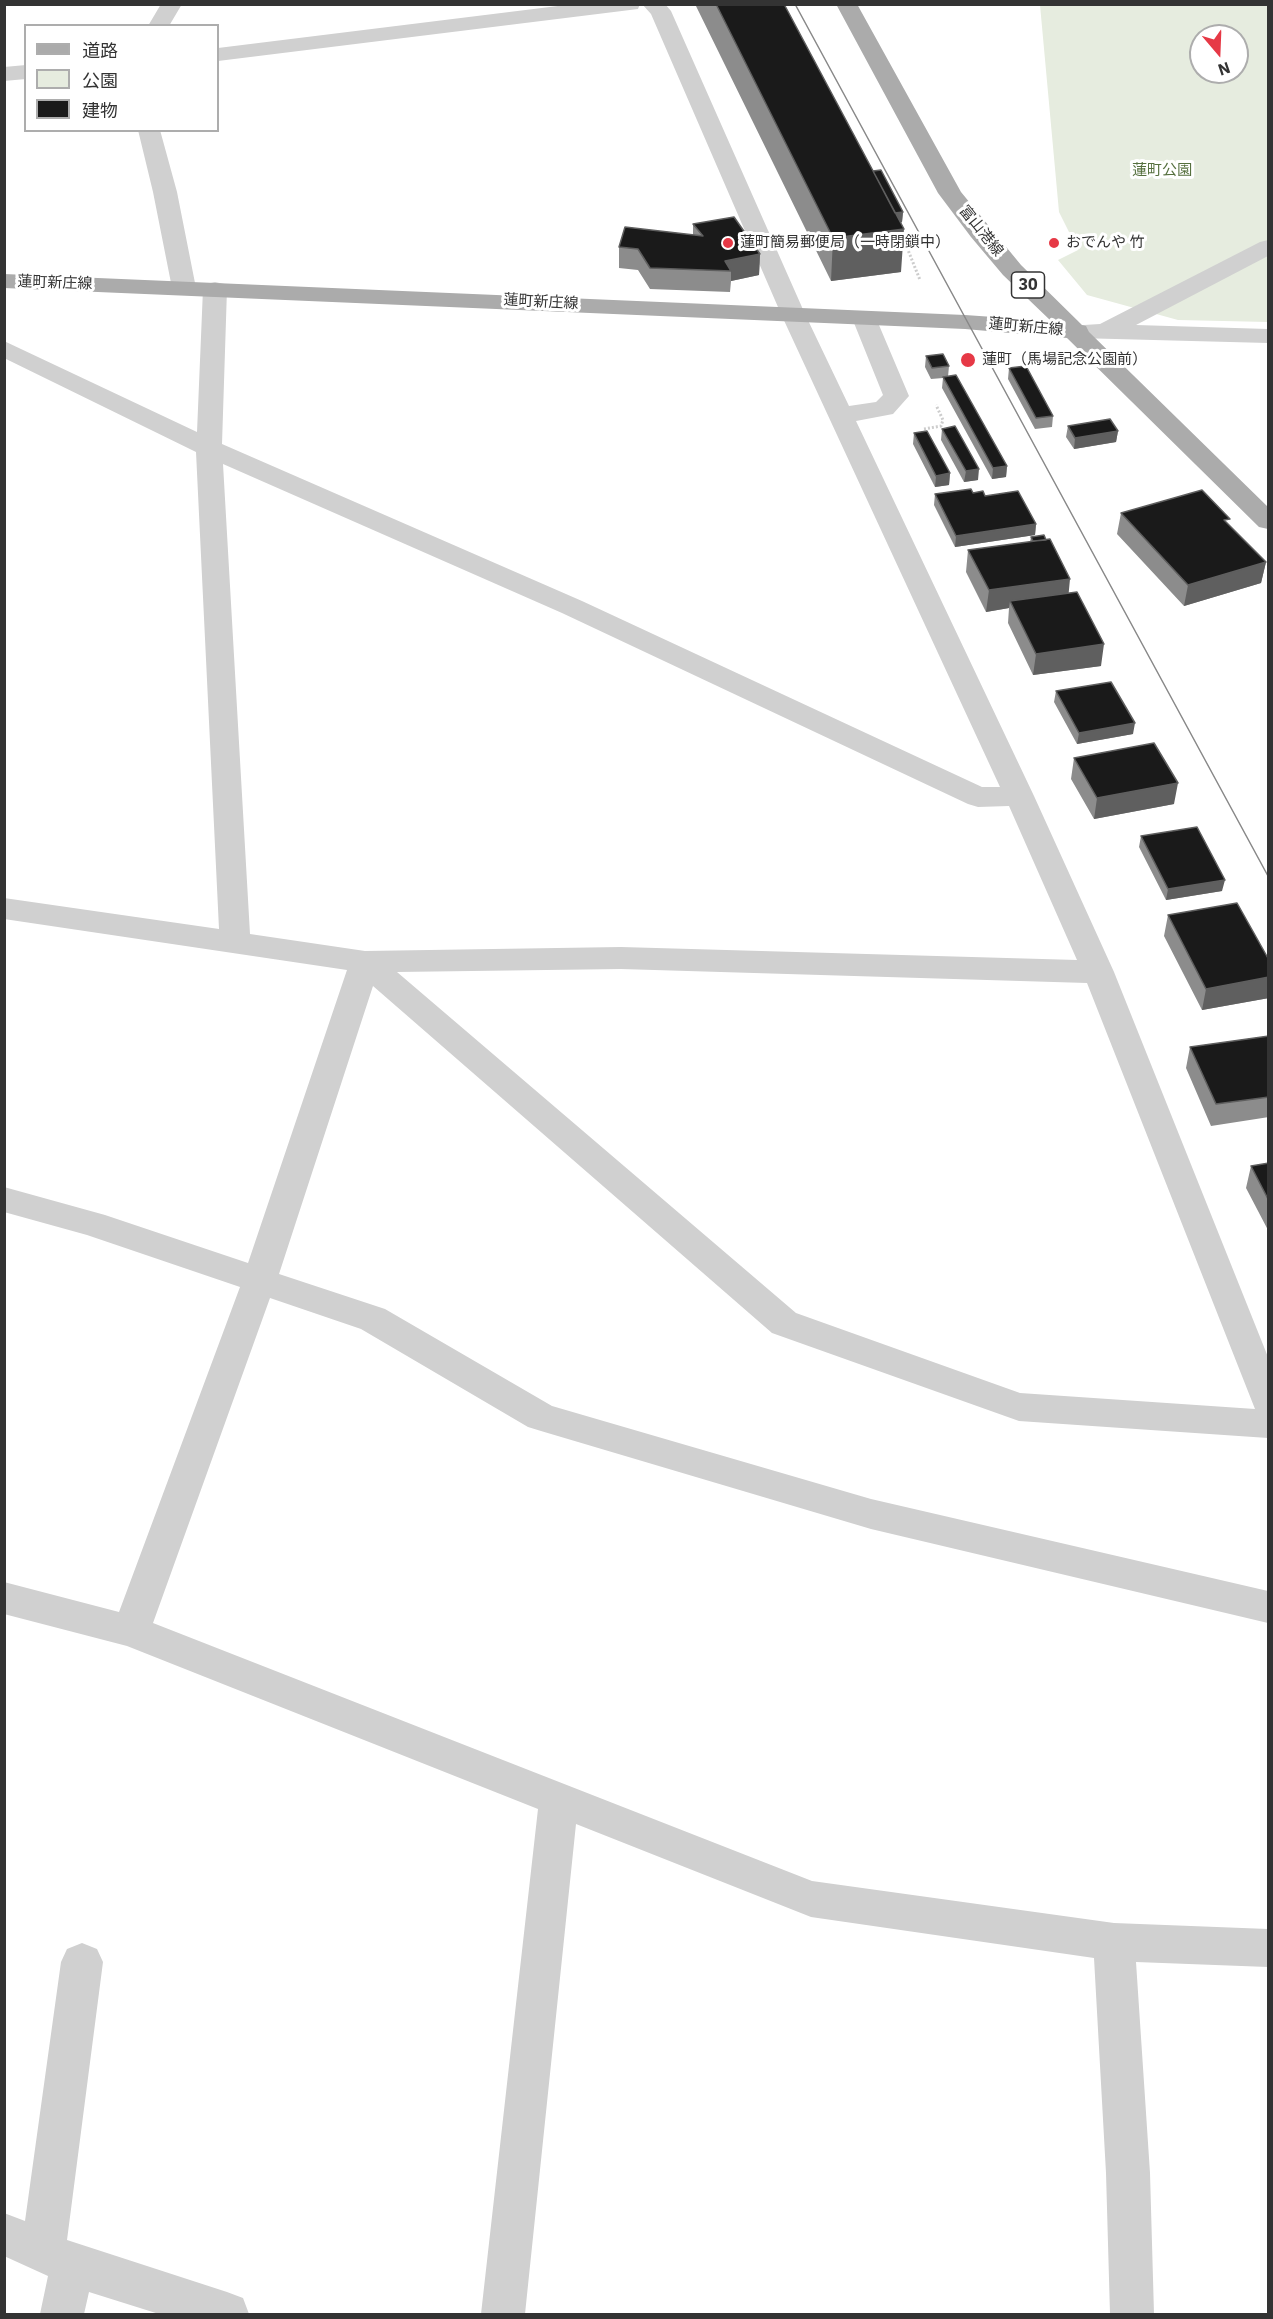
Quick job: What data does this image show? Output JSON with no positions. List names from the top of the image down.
{
  "streets": {
    "main road": ["富山港線", "蓮町新庄線", "30"]
  },
  "crossings": [
    ["富山港線", "蓮町新庄線"]
  ],
  "parks": ["蓮町公園"],
  "places": ["蓮町簡易郵便局（一時閉鎖中）", "おでんや 竹", "蓮町（馬場記念公園前）"],
  "legend": ["道路", "公園", "建物"],
  "north": "bottom"
}
